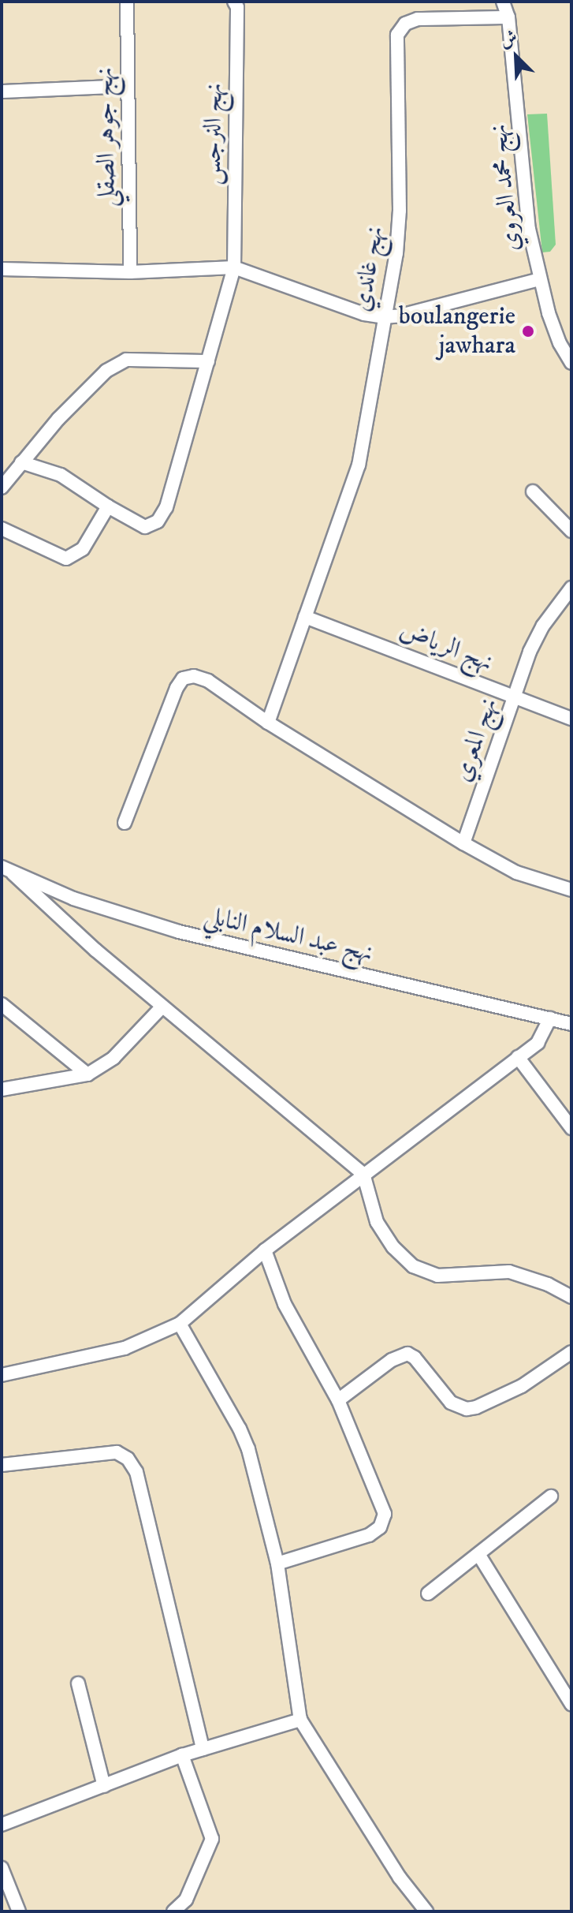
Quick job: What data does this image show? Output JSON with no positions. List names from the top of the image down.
{
  "streets": {
    "street": [
      "نهج النرجس",
      "نهج جوهر الصقلي",
      "نهج محمد العروي",
      "نهج غاندي",
      "نهج الرياض",
      "نهج المعري",
      "نهج عبد السلام النابلي"
    ]
  },
  "crossings": [
    ["نهج محمد العروي", "نهج غاندي"],
    ["نهج غاندي", "نهج الرياض"],
    ["نهج الرياض", "نهج المعري"]
  ],
  "places": ["boulangerie jawhara"],
  "north": "top left"
}
